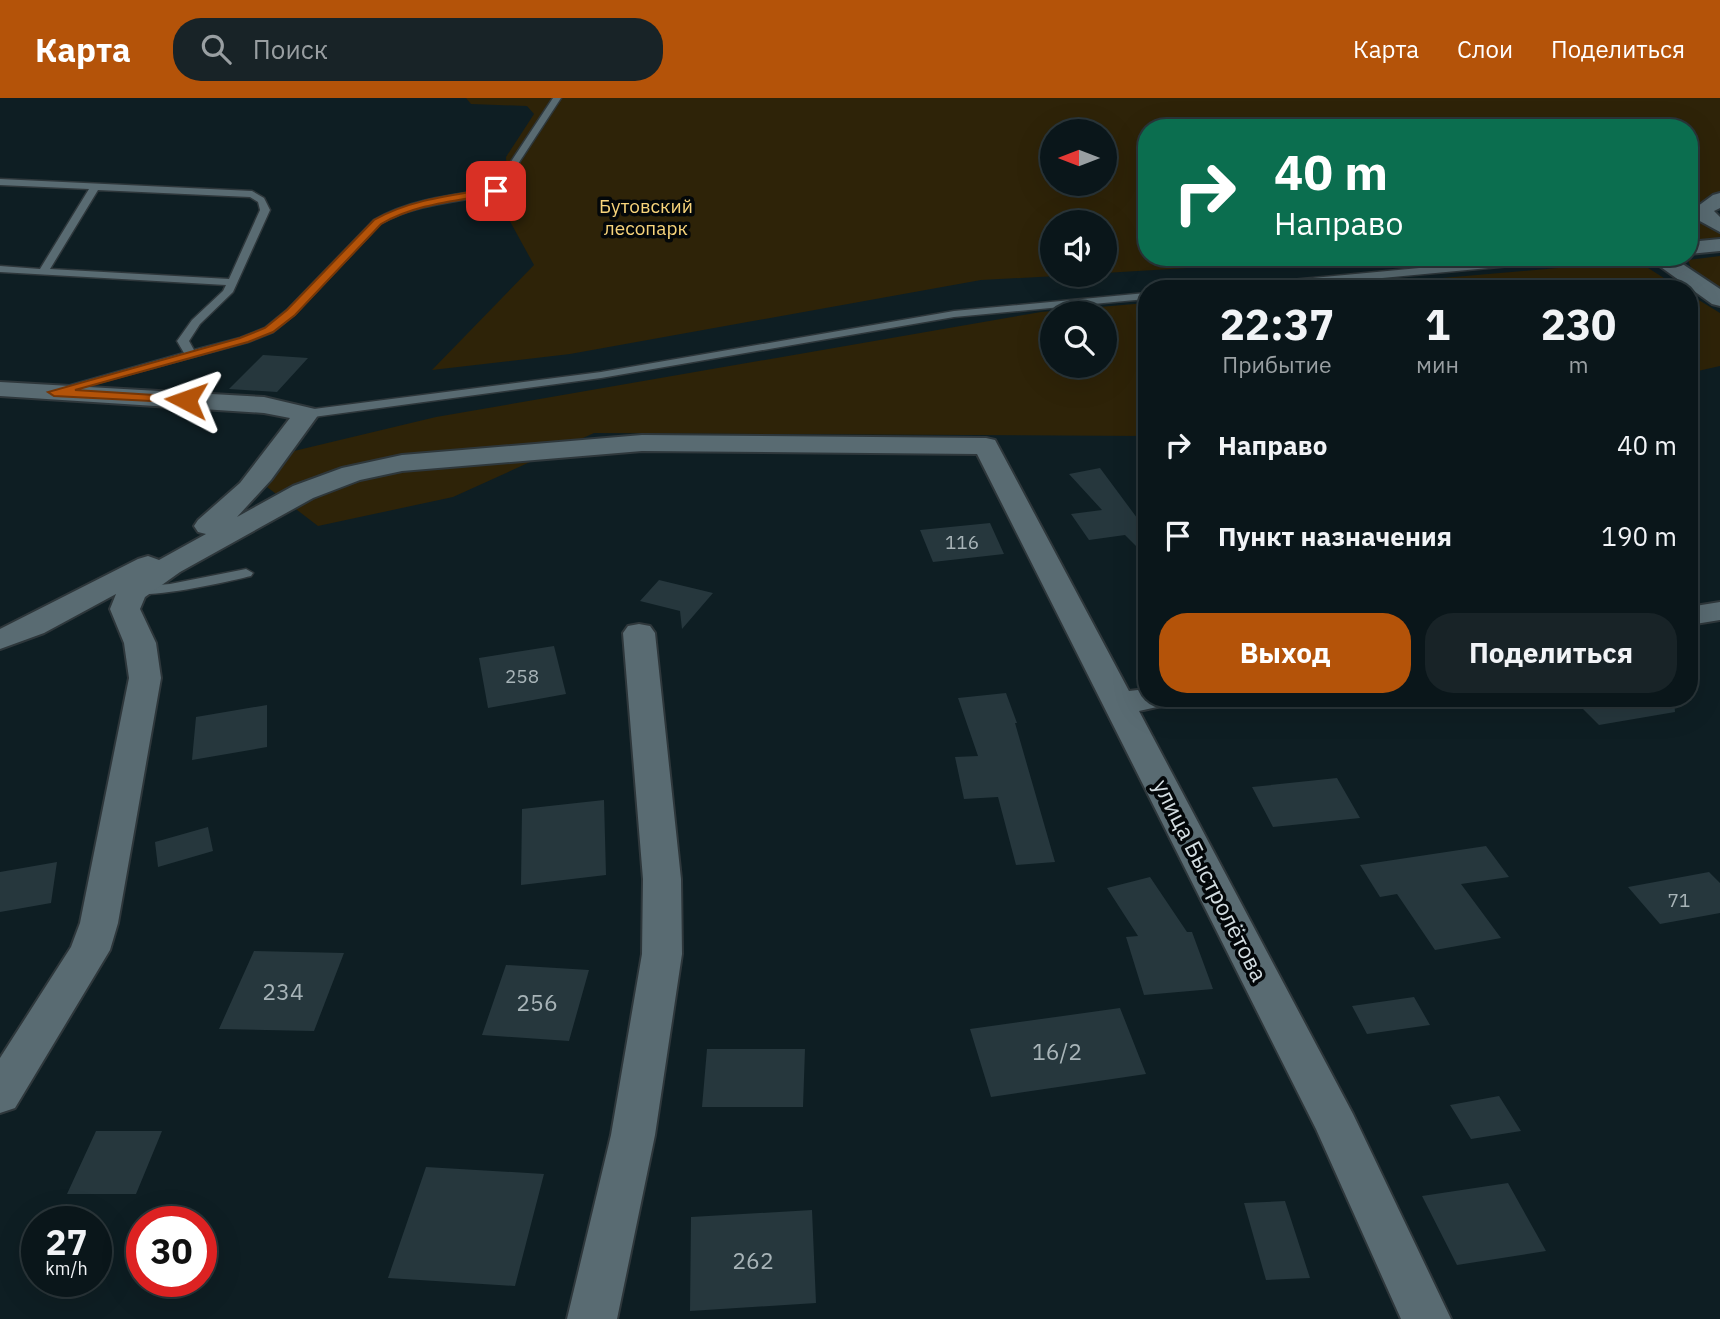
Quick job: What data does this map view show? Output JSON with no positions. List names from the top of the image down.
{
  "streets": {
    "street": ["улица Быстролётова"]
  },
  "parks": ["Бутовский лесопарк"],
  "house_numbers": [
    "116",
    "258",
    "71",
    "234",
    "256",
    "16/2",
    "262"
  ],
  "north": "left",
  "page": {
    "header": "Карта",
    "search": "Поиск",
    "nav": ["Карта", "Слои", "Поделиться"],
    "turn": ["40 m", "Направо"],
    "eta": [
      "22:37",
      "Прибытие",
      "1",
      "мин",
      "230",
      "m"
    ],
    "list": [
      {
        "name": "Направо",
        "value": "40 m"
      },
      {
        "name": "Пункт назначения",
        "value": "190 m"
      }
    ],
    "buttons": ["Выход", "Поделиться"],
    "speed": "27 km/h",
    "limit": "30"
  }
}
